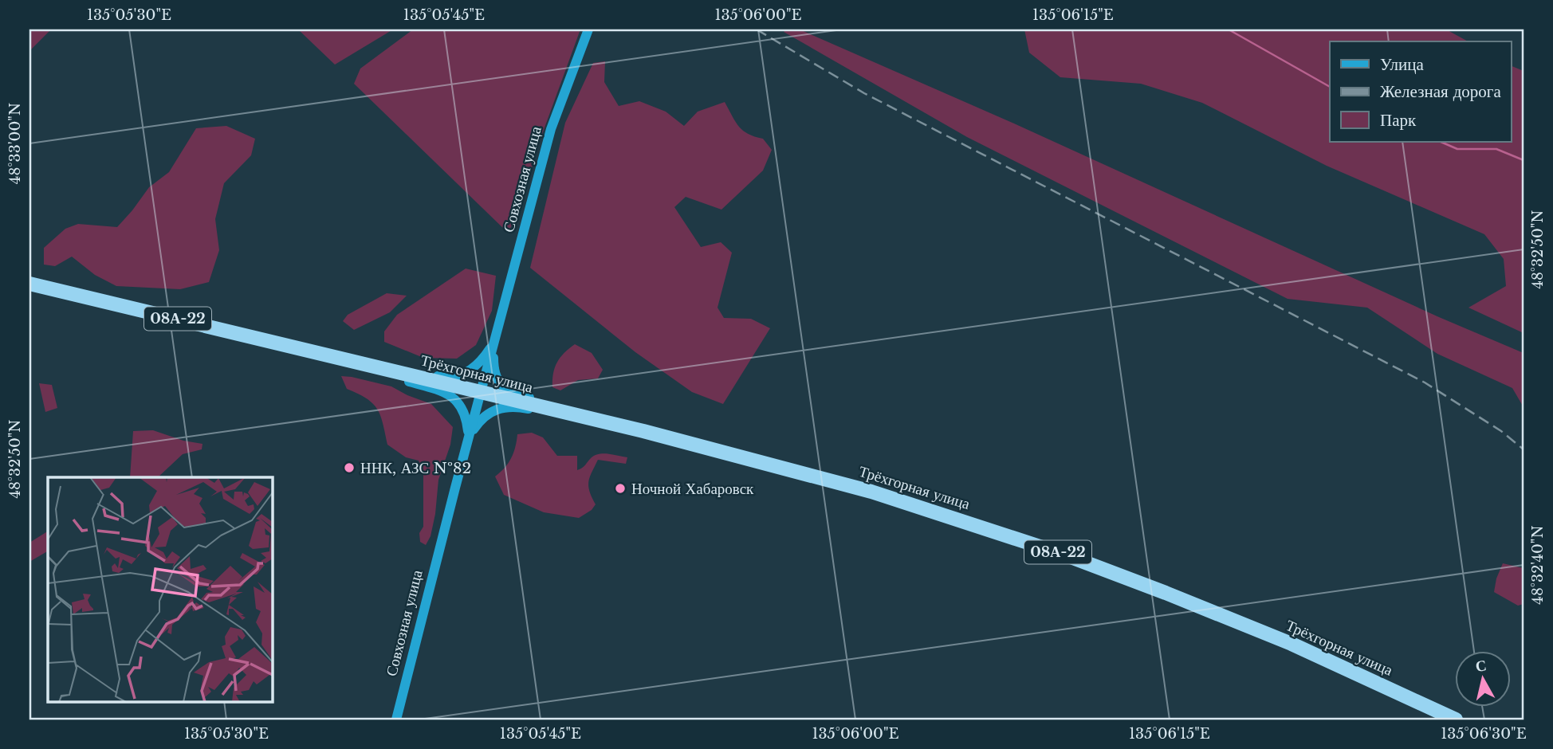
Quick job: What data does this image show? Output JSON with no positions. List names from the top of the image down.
{
  "streets": {
    "highway": ["08А-22", "Трёхгорная улица"],
    "main road": ["Совхозная улица"]
  },
  "crossings": [
    ["Совхозная улица", "Трёхгорная улица"]
  ],
  "places": ["ННК, АЗС №82", "Ночной Хабаровск"],
  "legend": ["Улица", "Железная дорога", "Парк"],
  "north": "top",
  "coordinates": [
    "135°05'30\"E",
    "135°05'45\"E",
    "135°06'00\"E",
    "135°06'15\"E",
    "48°33'00\"N",
    "48°32'50\"N",
    "48°32'40\"N",
    "135°06'30\"E"
  ]
}
